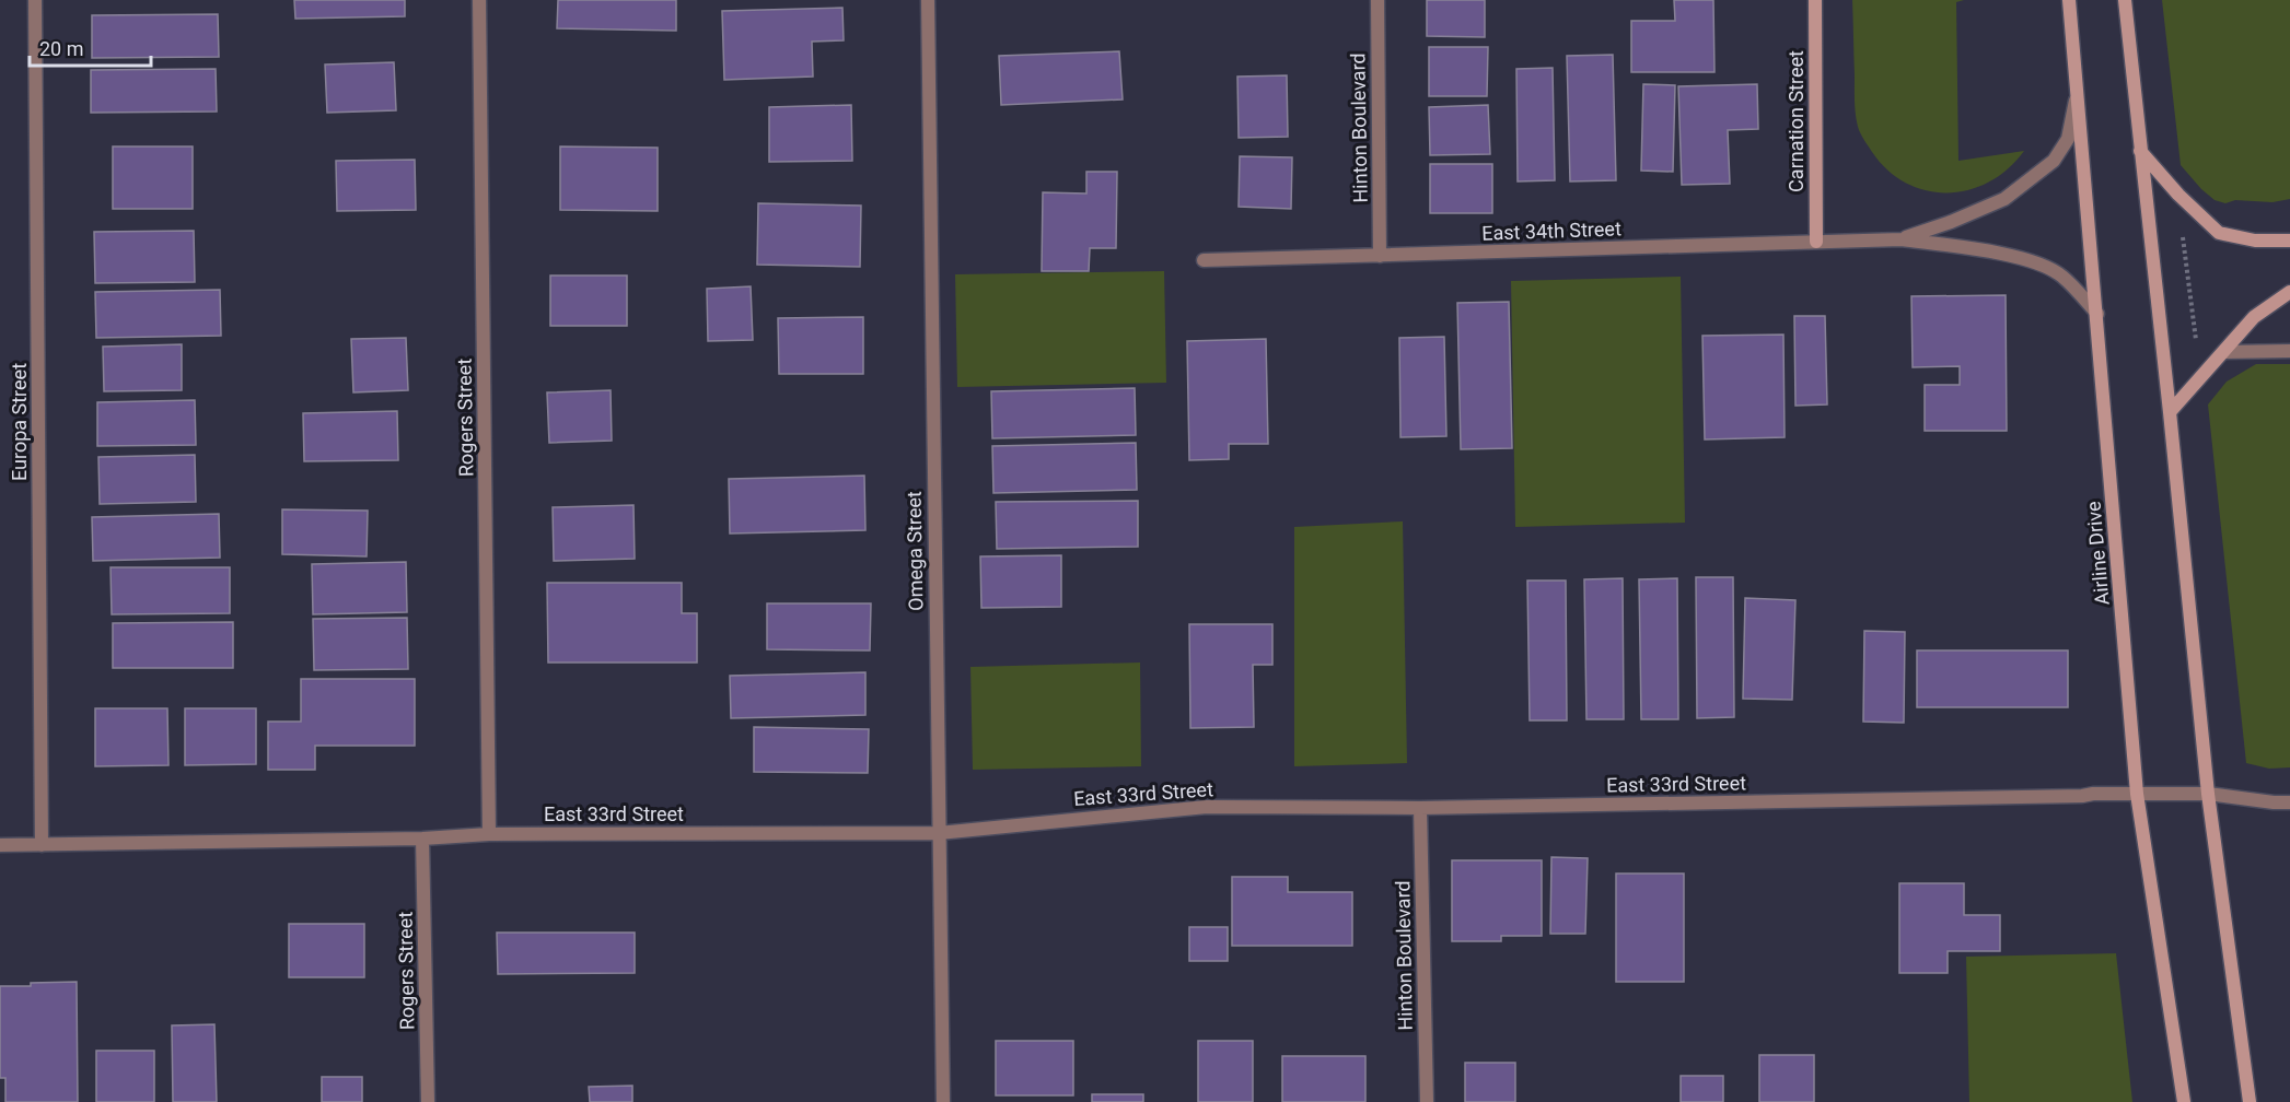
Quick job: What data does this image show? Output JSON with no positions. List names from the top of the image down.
{
  "streets": {
    "main road": ["Carnation Street", "Airline Drive"],
    "street": [
      "Hinton Boulevard",
      "East 34th Street",
      "Rogers Street",
      "Europa Street",
      "Omega Street",
      "East 33rd Street"
    ]
  },
  "crossings": [
    ["Carnation Street", "East 34th Street"],
    ["Hinton Boulevard", "East 34th Street"],
    ["Hinton Boulevard", "East 33rd Street"],
    ["East 34th Street", "Airline Drive"],
    ["Rogers Street", "East 33rd Street"],
    ["Europa Street", "East 33rd Street"],
    ["Omega Street", "East 33rd Street"],
    ["Airline Drive", "East 33rd Street"]
  ],
  "scale_bar": "20 m"
}
